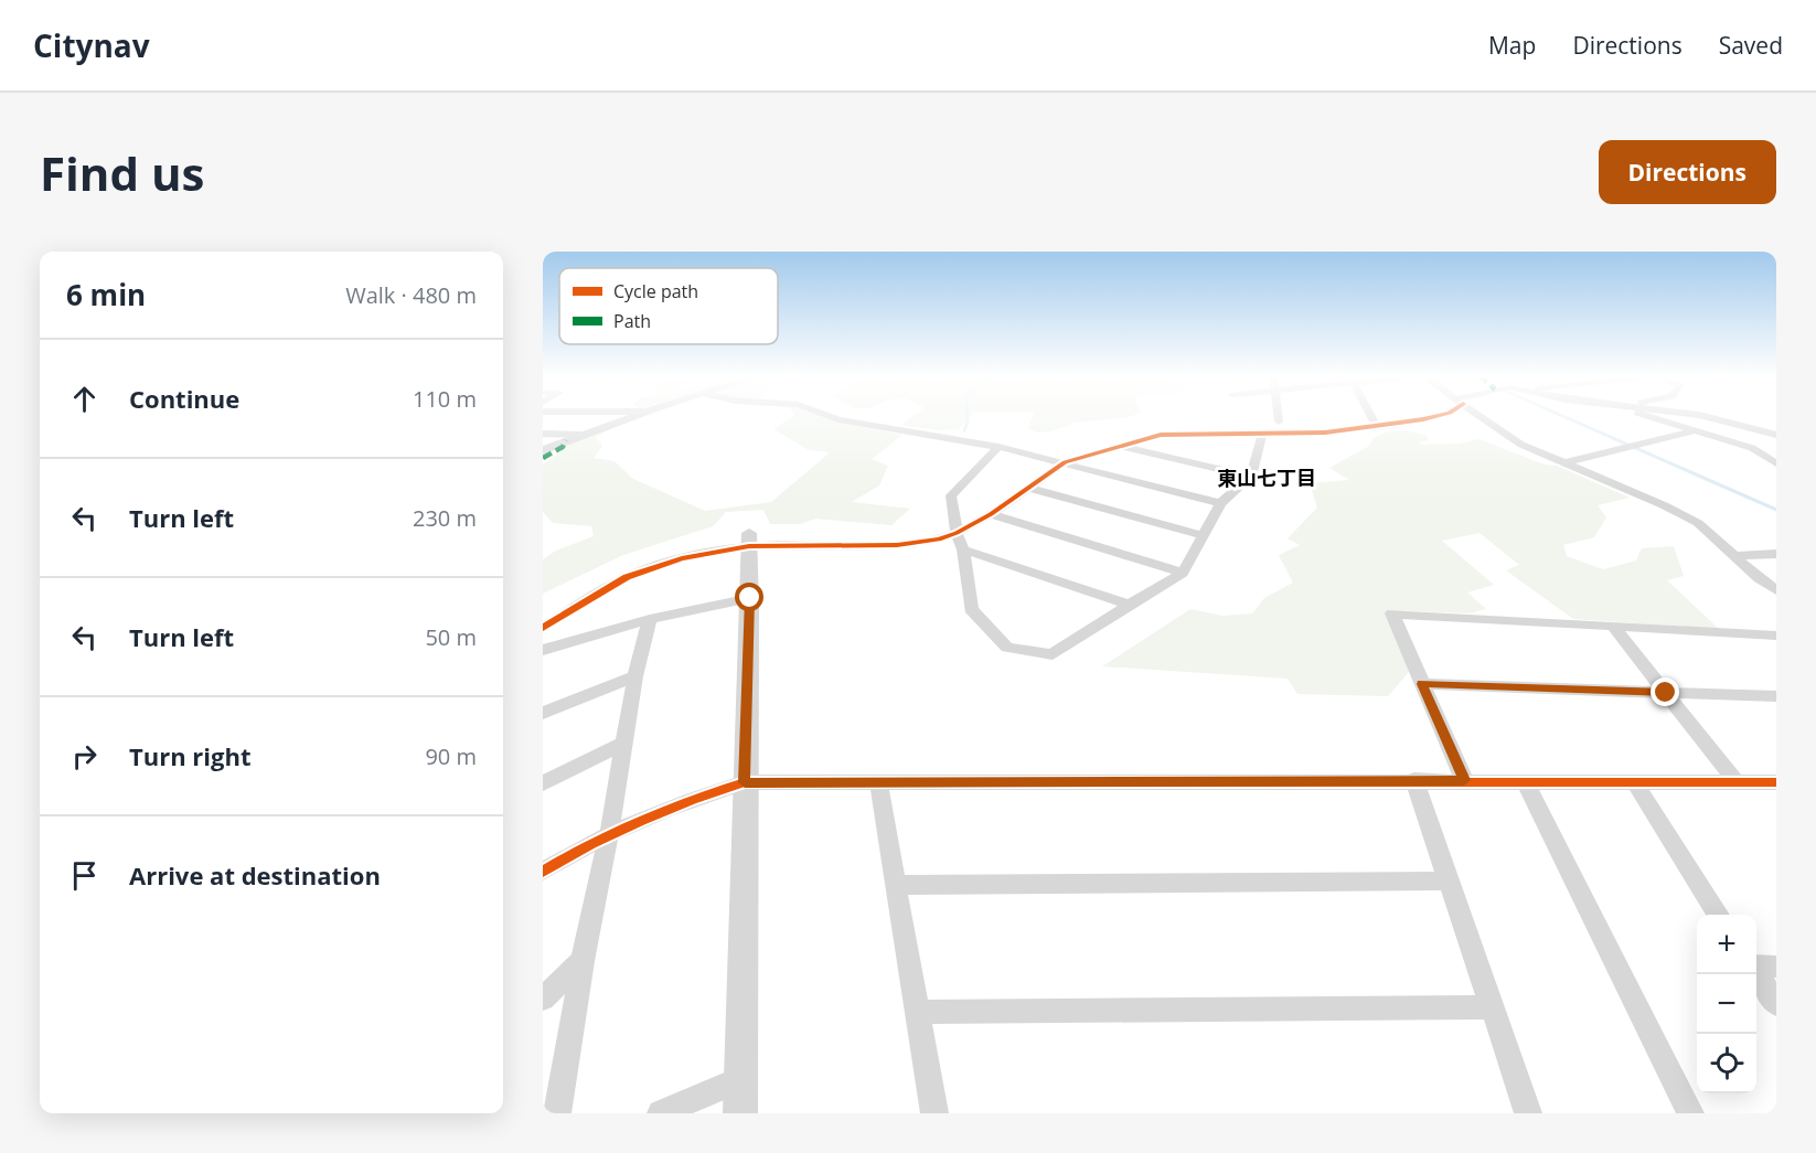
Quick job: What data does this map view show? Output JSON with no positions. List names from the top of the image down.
{
  "districts": ["東山七丁目"],
  "legend": ["Cycle path", "Path"],
  "page": {
    "header": "Citynav",
    "nav": ["Map", "Directions", "Saved"],
    "buttons": "Directions",
    "title": "Find us",
    "heading": ["6 min", "Walk · 480 m"],
    "list": [
      ["Continue", "110 m"],
      ["Turn left", "230 m"],
      ["Turn left", "50 m"],
      ["Turn right", "90 m"],
      "Arrive at destination"
    ],
    "map_buttons": ["+", "−"]
  }
}
